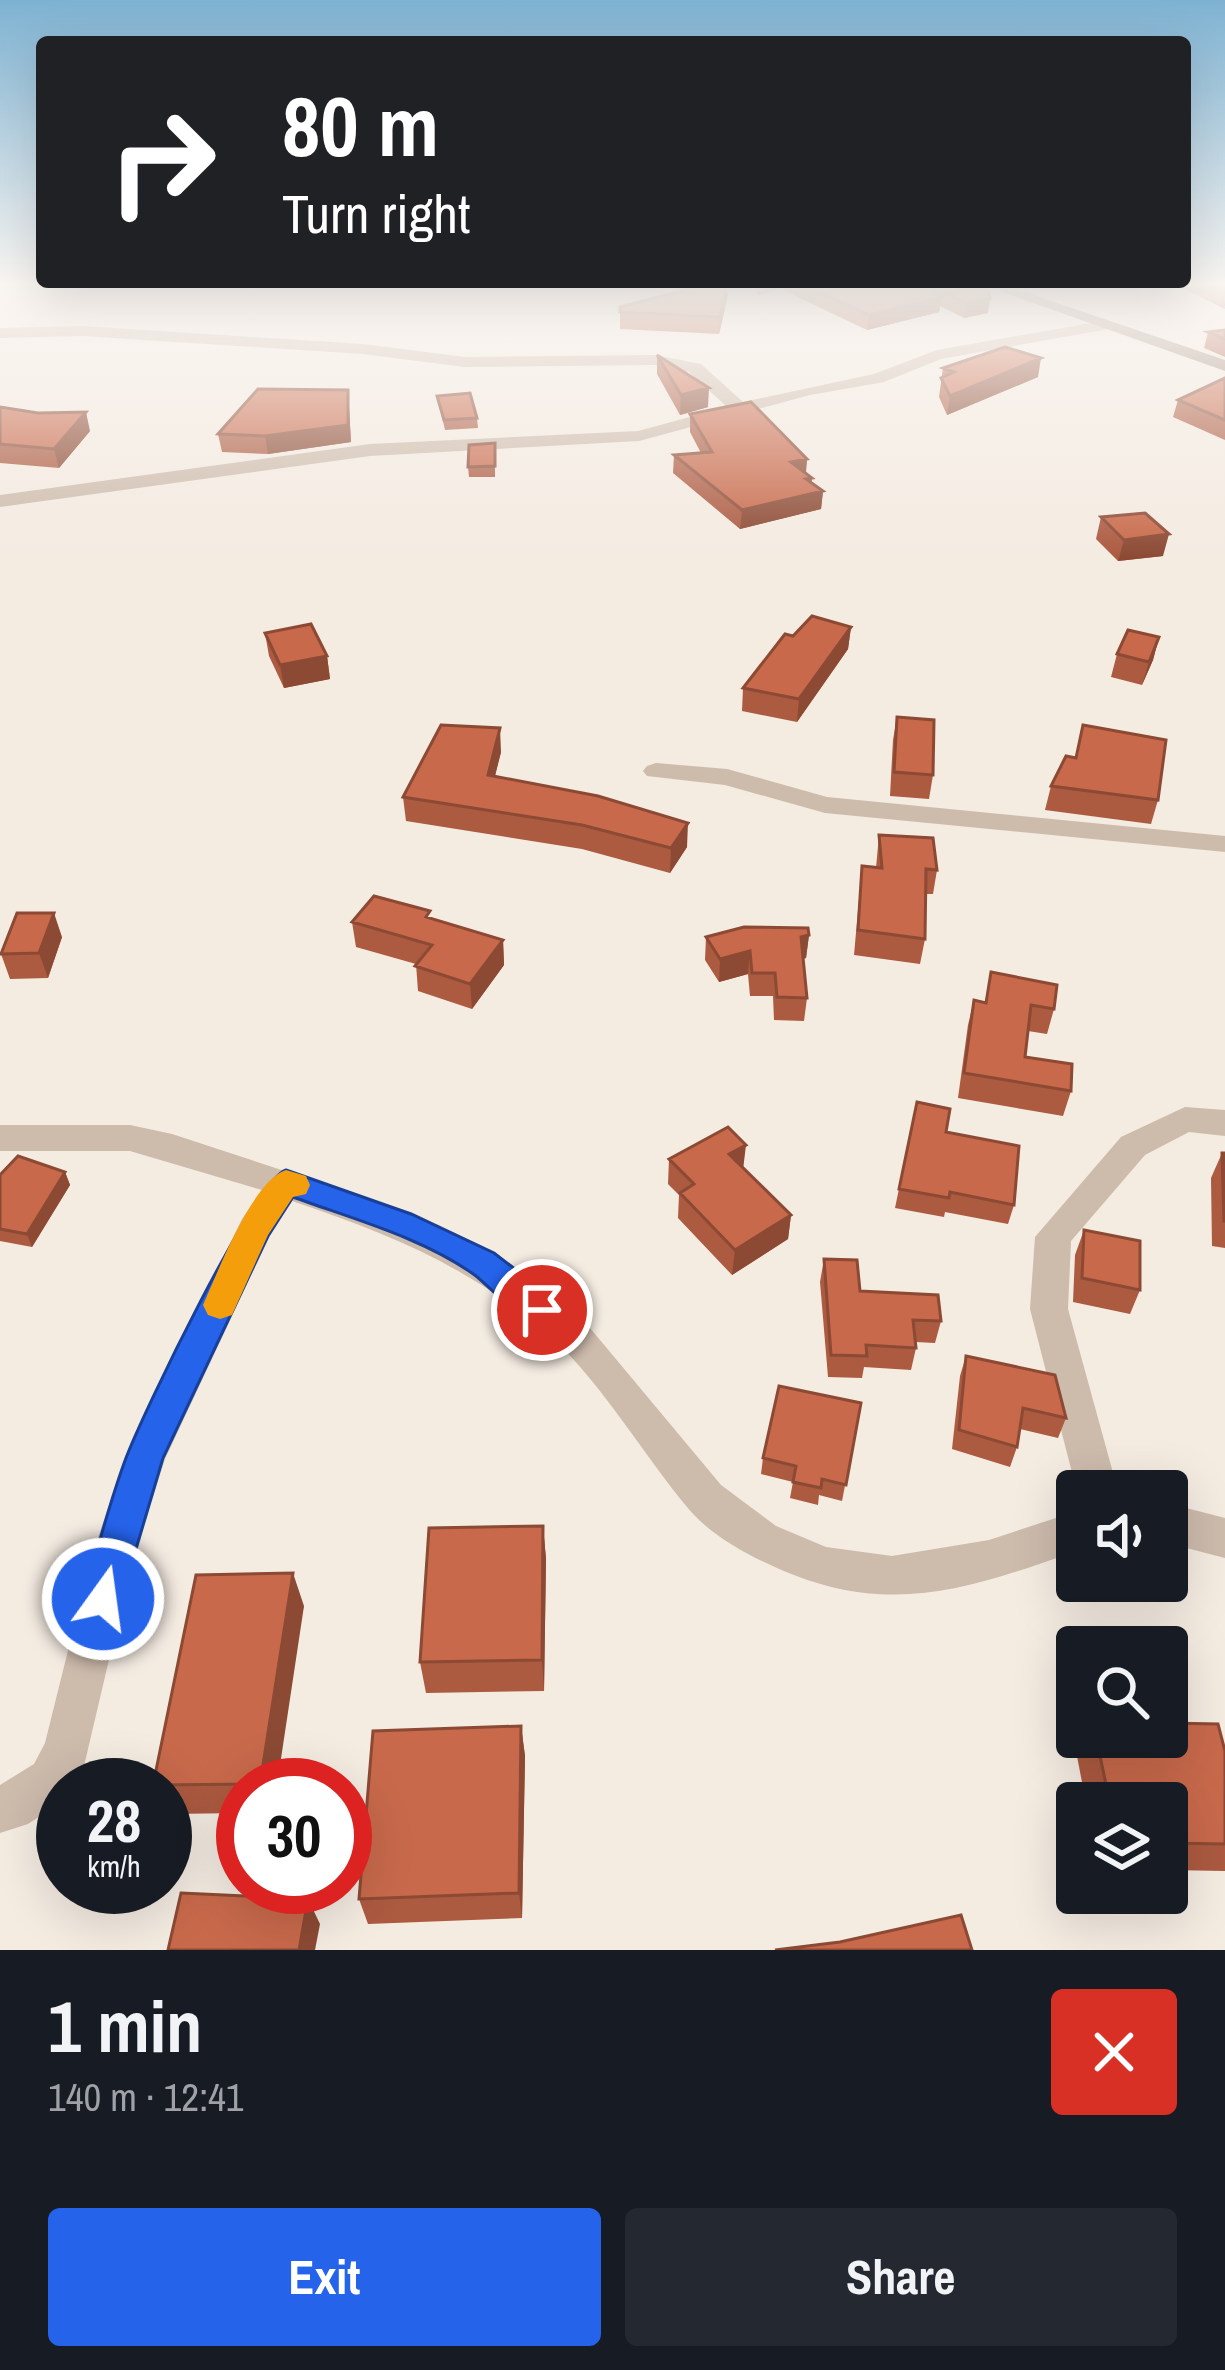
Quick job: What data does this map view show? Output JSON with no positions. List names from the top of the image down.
{
  "page": {
    "turn": ["80 m", "Turn right"],
    "speed": "28 km/h",
    "limit": "30",
    "heading": ["1 min", "140 m · 12:41"],
    "buttons": ["Exit", "Share"]
  }
}
